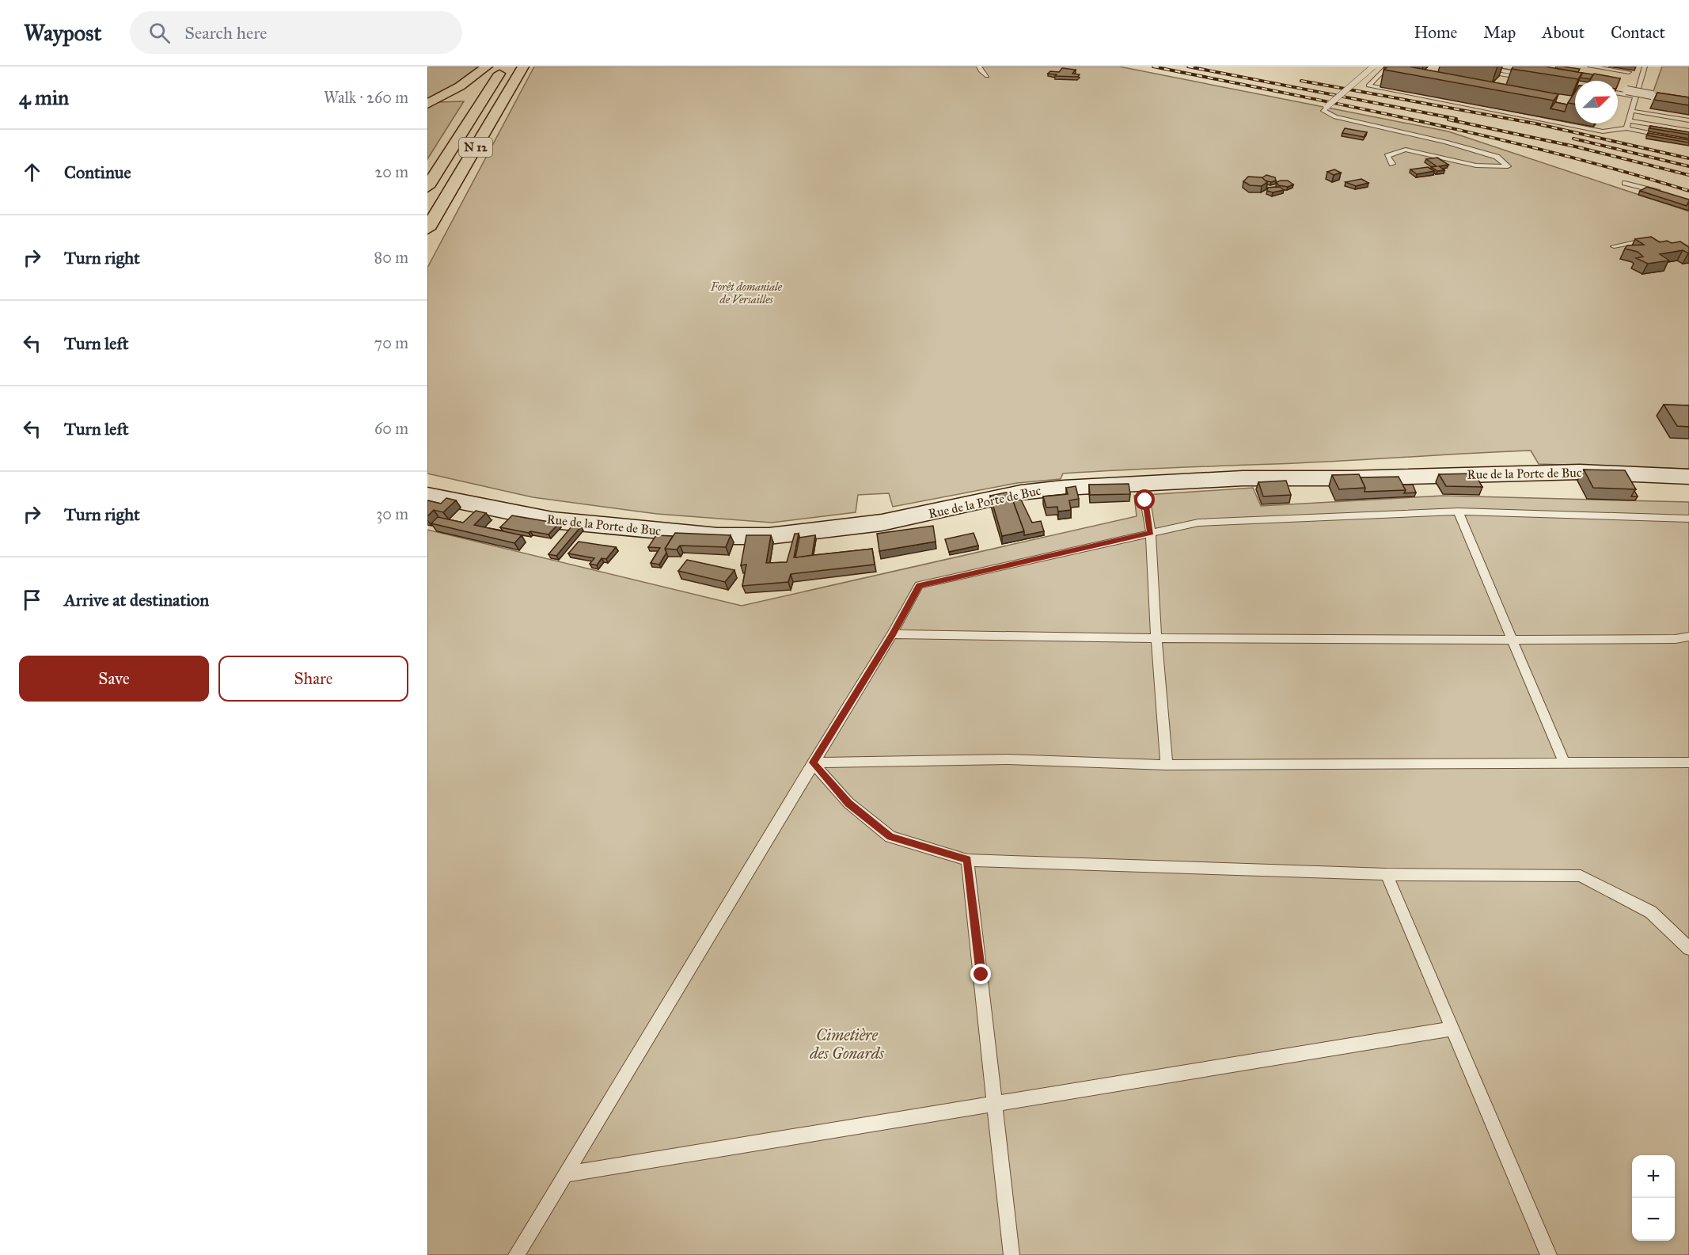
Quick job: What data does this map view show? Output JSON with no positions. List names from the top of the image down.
{
  "streets": {
    "highway": ["N 12"],
    "main road": ["Rue de la Porte de Buc"]
  },
  "parks": ["Forêt domaniale de Versailles", "Cimetière des Gonards"],
  "north": "top right",
  "page": {
    "header": "Waypost",
    "search": "Search here",
    "nav": [
      "Home",
      "Map",
      "About",
      "Contact"
    ],
    "heading": ["4 min", "Walk · 260 m"],
    "list": [
      ["Continue", "20 m"],
      ["Turn right", "80 m"],
      ["Turn left", "70 m"],
      ["Turn left", "60 m"],
      ["Turn right", "30 m"],
      "Arrive at destination"
    ],
    "buttons": ["Save", "Share"],
    "map_buttons": ["+", "−"]
  }
}
